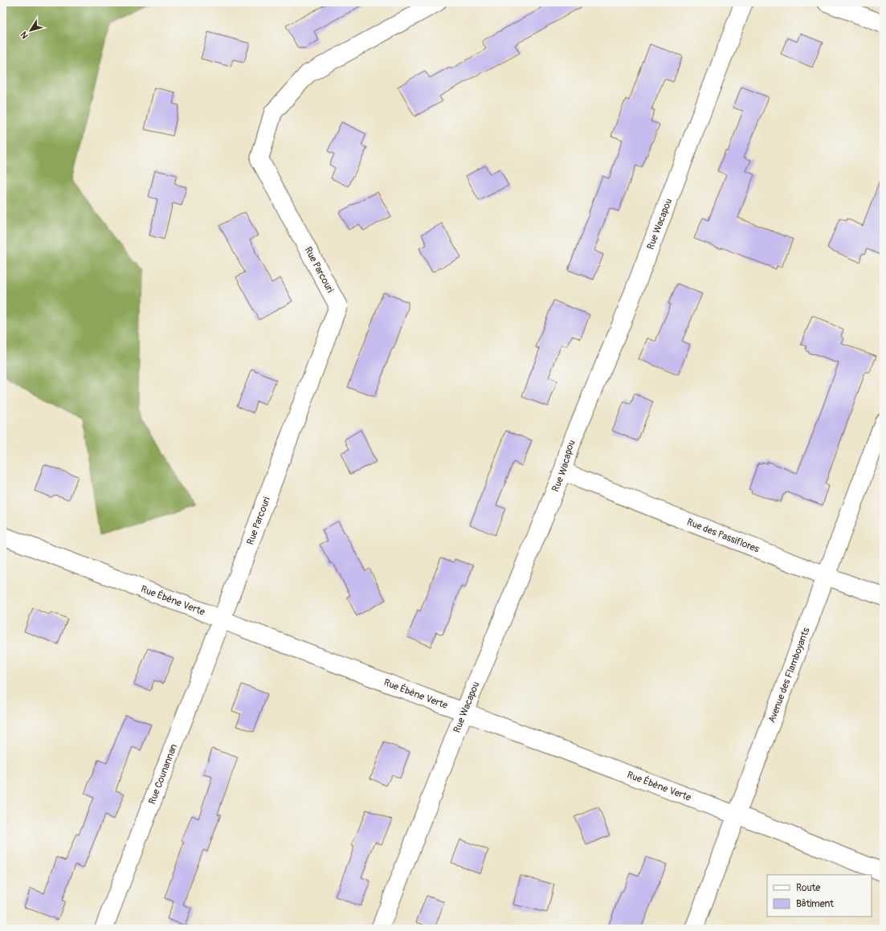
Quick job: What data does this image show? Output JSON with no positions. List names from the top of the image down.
{
  "streets": {
    "street": [
      "Rue Wacapou",
      "Rue Parcouri",
      "Rue des Passiflores",
      "Rue Ébène Verte",
      "Avenue des Flamboyants",
      "Rue Counannan"
    ]
  },
  "crossings": [
    ["Rue Wacapou", "Rue des Passiflores"],
    ["Rue Wacapou", "Rue Ébène Verte"],
    ["Rue Parcouri", "Rue Ébène Verte"],
    ["Rue Parcouri", "Rue Counannan"],
    ["Rue des Passiflores", "Avenue des Flamboyants"],
    ["Rue Ébène Verte", "Avenue des Flamboyants"],
    ["Rue Ébène Verte", "Rue Counannan"]
  ],
  "legend": ["Route", "Bâtiment"],
  "north": "bottom left"
}
